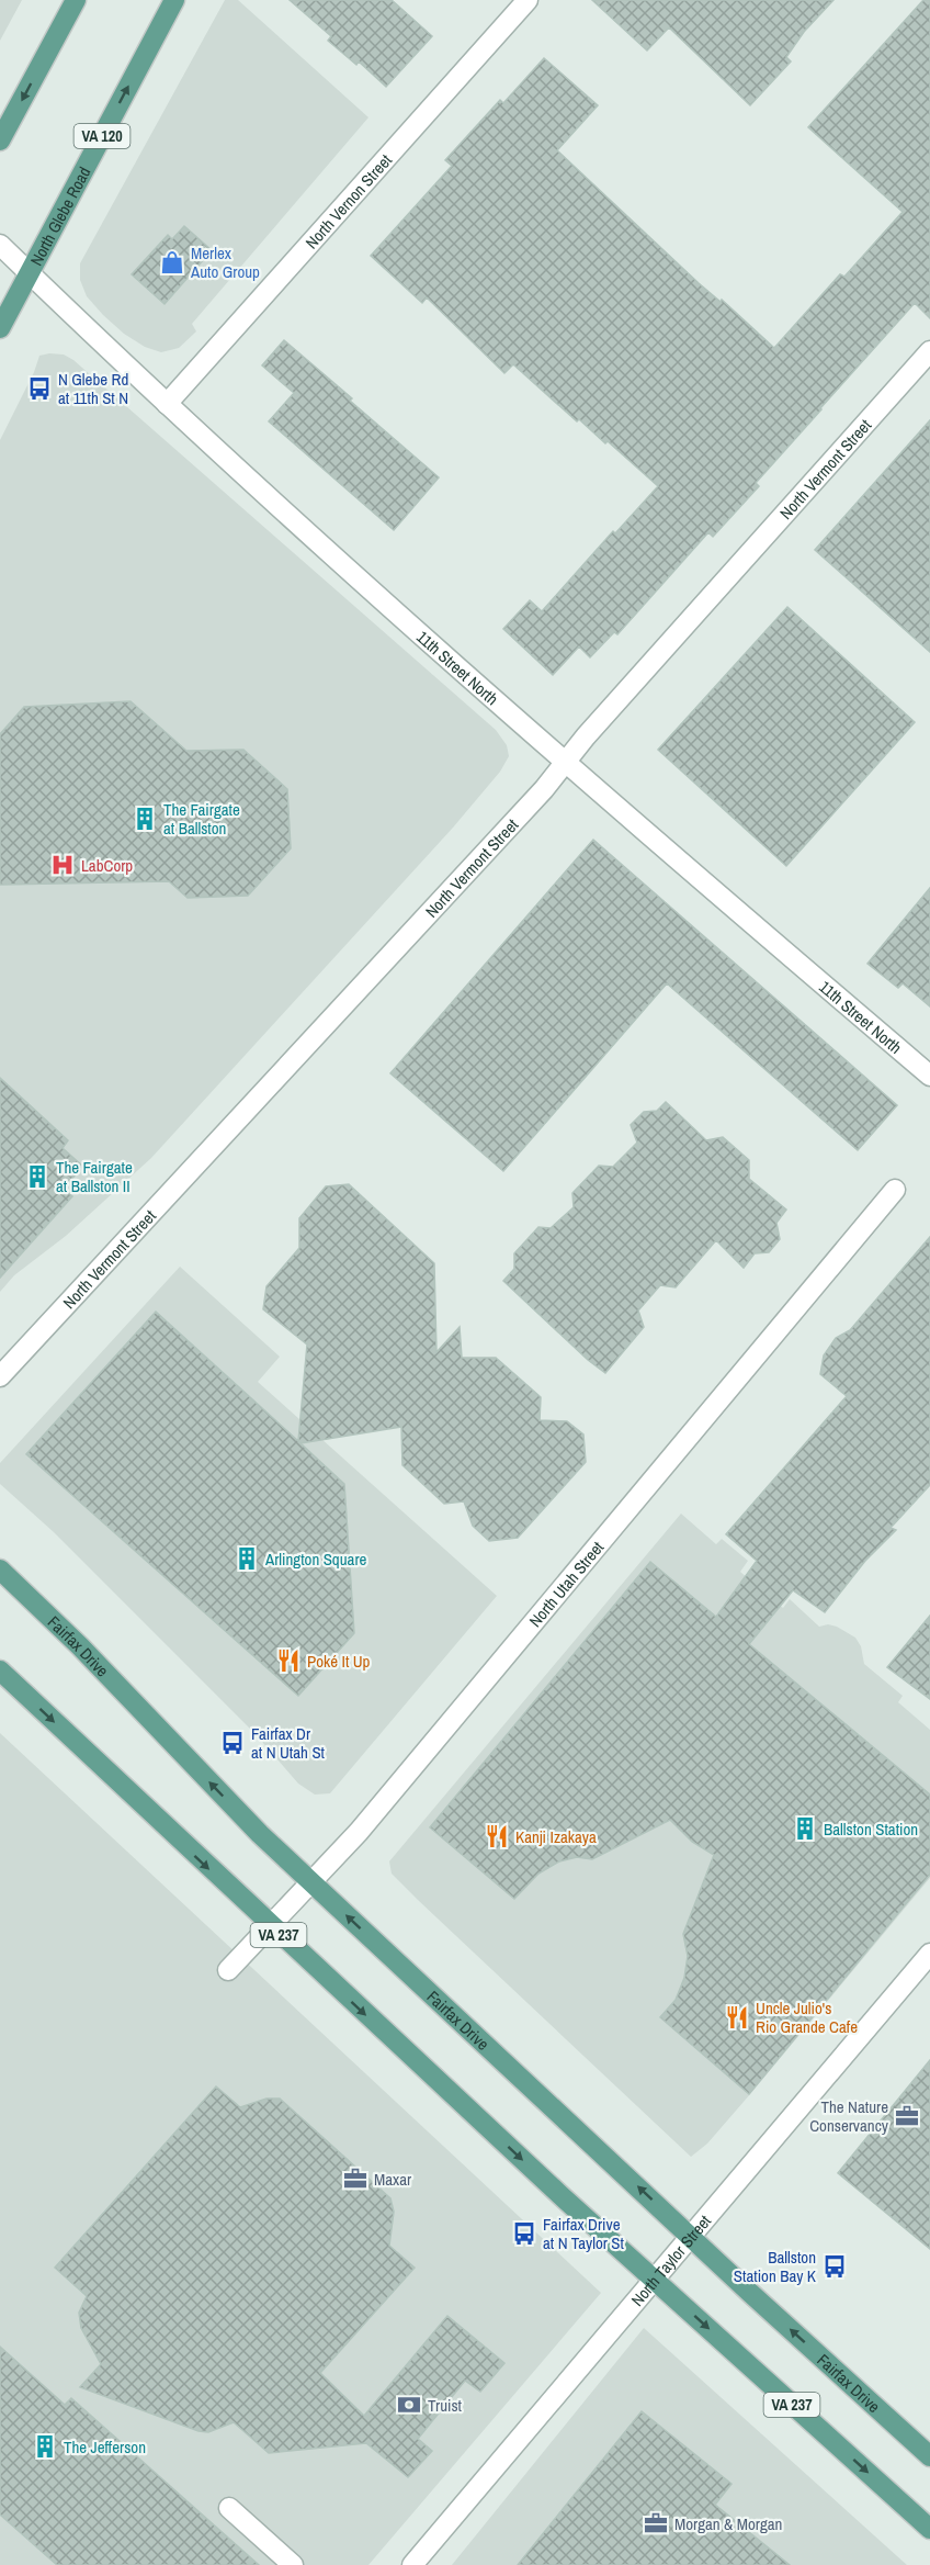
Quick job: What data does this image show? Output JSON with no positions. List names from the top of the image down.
{
  "streets": {
    "main road": [
      "VA 120",
      "North Glebe Road",
      "Fairfax Drive",
      "VA 237"
    ],
    "street": [
      "North Vernon Street",
      "North Vermont Street",
      "11th Street North",
      "North Utah Street",
      "North Taylor Street"
    ]
  },
  "crossings": [
    ["North Vernon Street", "11th Street North"],
    ["North Glebe Road", "11th Street North"],
    ["North Vermont Street", "11th Street North"],
    ["North Utah Street", "Fairfax Drive"],
    ["North Utah Street", "VA 237"],
    ["Fairfax Drive", "North Taylor Street"],
    ["VA 237", "North Taylor Street"]
  ],
  "places": {
    "shop": ["Merlex Auto Group"],
    "bus stop": [
      "N Glebe Rd at 11th St N",
      "Fairfax Dr at N Utah St",
      "Fairfax Drive at N Taylor St",
      "Ballston Station Bay K"
    ],
    "building": [
      "The Fairgate at Ballston",
      "The Fairgate at Ballston II",
      "Arlington Square",
      "Ballston Station",
      "The Jefferson"
    ],
    "hospital": ["LabCorp"],
    "restaurant": ["Poké It Up", "Kanji Izakaya", "Uncle Julio's Rio Grande Cafe"],
    "office": ["The Nature Conservancy", "Maxar", "Morgan & Morgan"],
    "bank": ["Truist"]
  }
}
